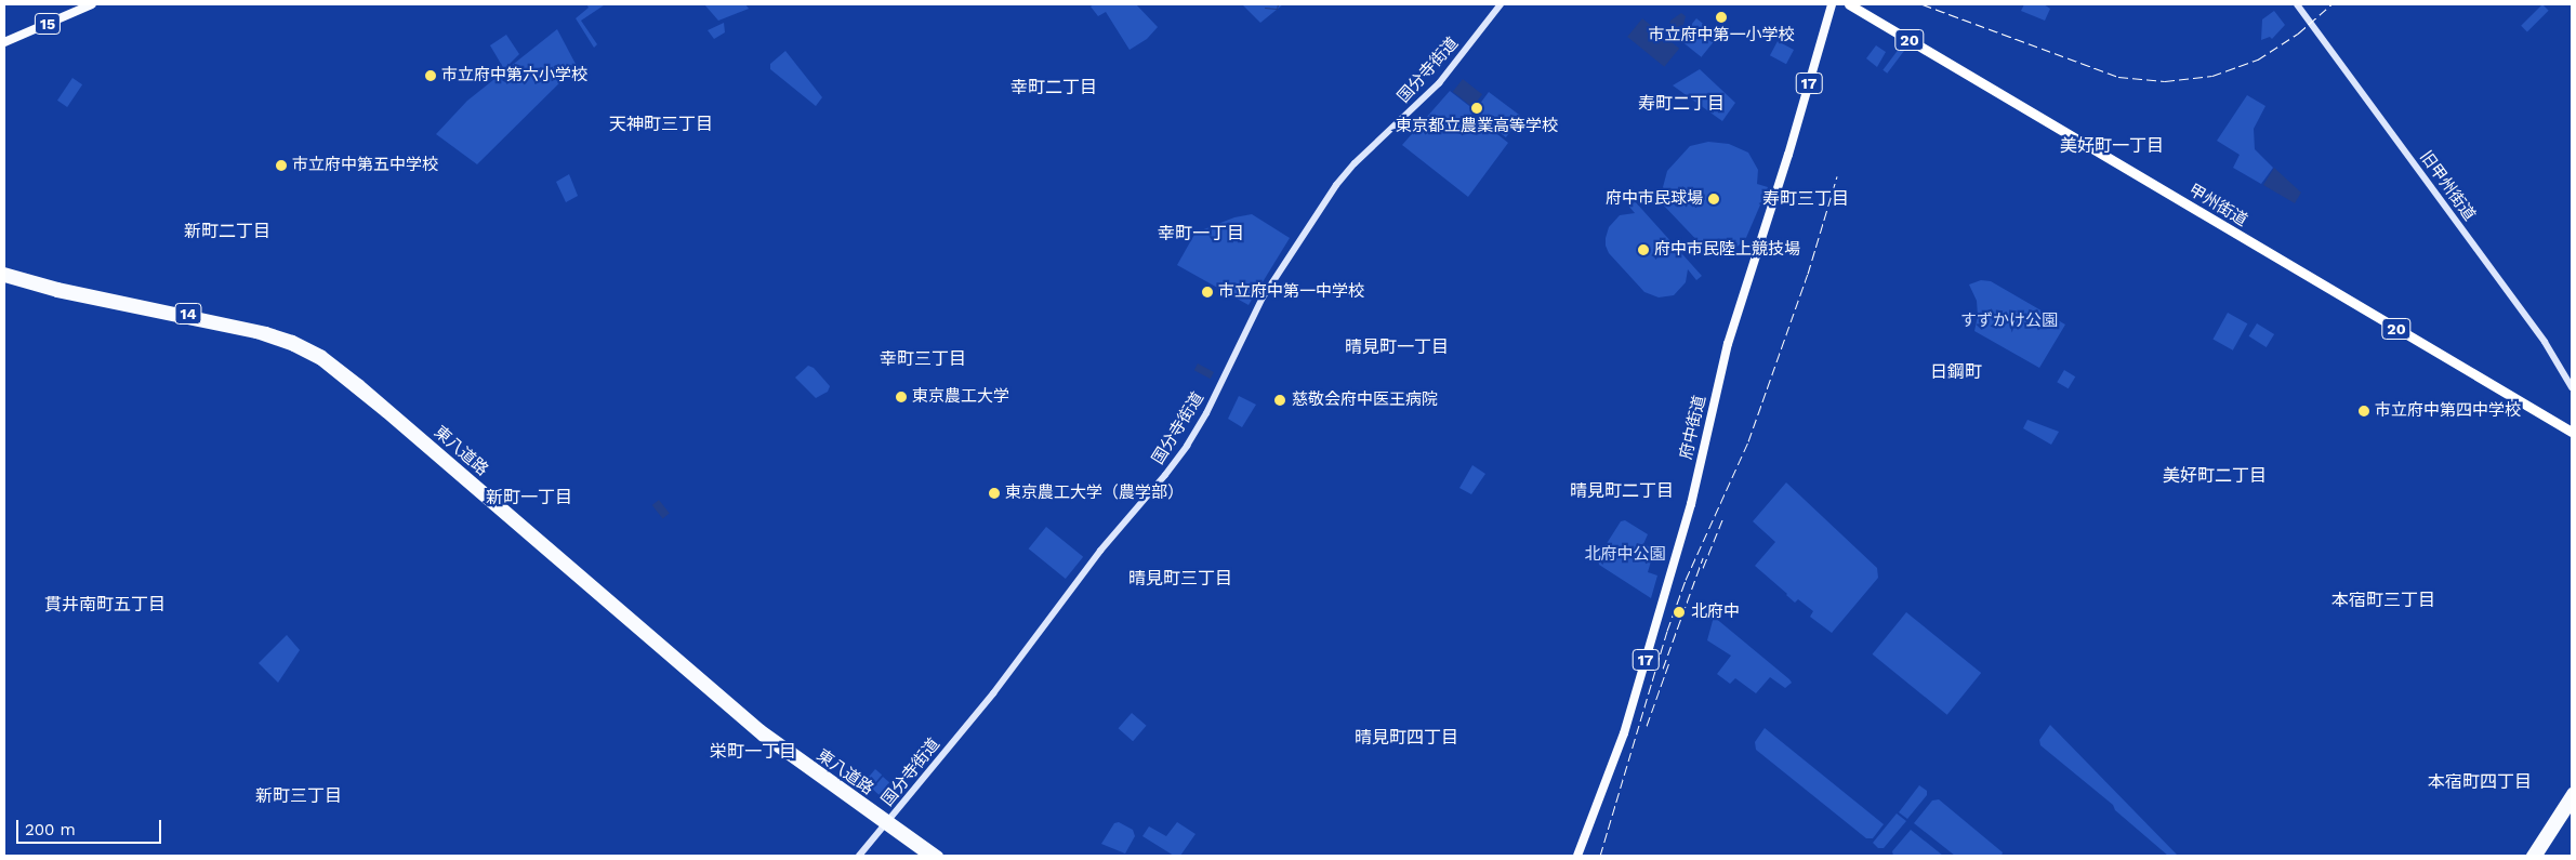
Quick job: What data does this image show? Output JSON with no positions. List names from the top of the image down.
{
  "streets": {
    "highway": ["20", "甲州街道"],
    "main road": [
      "15",
      "国分寺街道",
      "17",
      "旧甲州街道",
      "14",
      "府中街道",
      "東八道路"
    ]
  },
  "crossings": [
    ["国分寺街道", "東八道路"]
  ],
  "districts": [
    "幸町二丁目",
    "寿町二丁目",
    "天神町三丁目",
    "美好町一丁目",
    "寿町三丁目",
    "新町二丁目",
    "幸町一丁目",
    "晴見町一丁目",
    "幸町三丁目",
    "日鋼町",
    "美好町二丁目",
    "晴見町二丁目",
    "新町一丁目",
    "晴見町三丁目",
    "本宿町三丁目",
    "貫井南町五丁目",
    "晴見町四丁目",
    "栄町一丁目",
    "本宿町四丁目",
    "新町三丁目"
  ],
  "parks": ["すずかけ公園", "北府中公園"],
  "places": [
    "市立府中第一小学校",
    "市立府中第六小学校",
    "東京都立農業高等学校",
    "市立府中第五中学校",
    "府中市民球場",
    "府中市民陸上競技場",
    "市立府中第一中学校",
    "東京農工大学",
    "慈敬会府中医王病院",
    "市立府中第四中学校",
    "東京農工大学（農学部）",
    "北府中"
  ],
  "scale_bar": "200 m"
}
